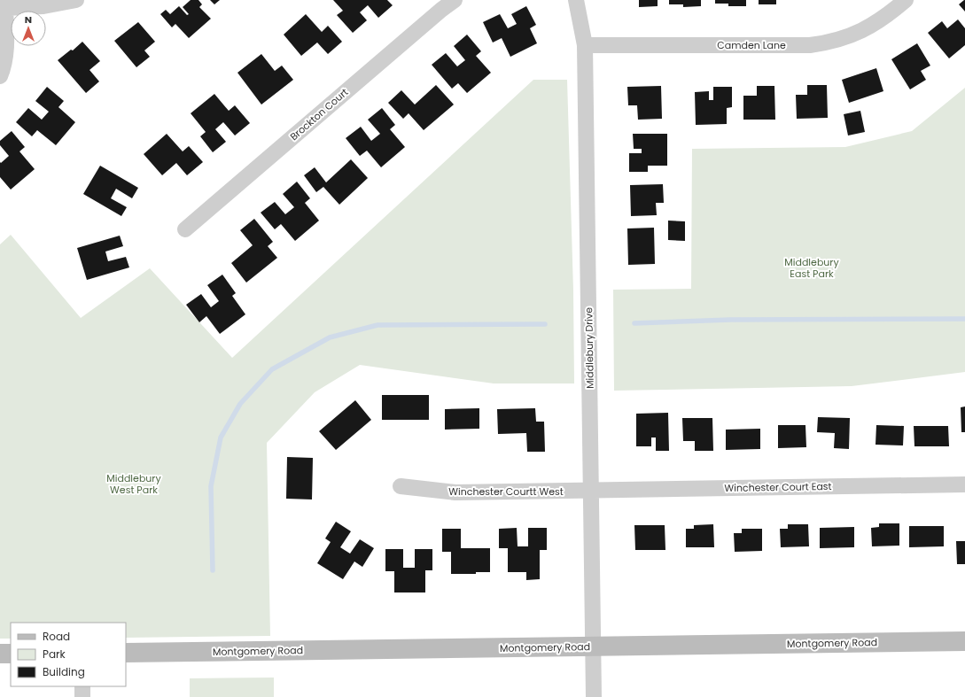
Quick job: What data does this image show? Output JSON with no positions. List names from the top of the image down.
{
  "streets": {
    "street": [
      "Camden Lane",
      "Brockton Court",
      "Middlebury Drive",
      "Winchester Court East",
      "Winchester Courtt West",
      "Montgomery Road"
    ]
  },
  "crossings": [
    ["Camden Lane", "Middlebury Drive"],
    ["Middlebury Drive", "Winchester Court East"],
    ["Middlebury Drive", "Winchester Courtt West"],
    ["Middlebury Drive", "Montgomery Road"],
    ["Winchester Court East", "Winchester Courtt West"]
  ],
  "parks": ["Middlebury East Park", "Middlebury West Park"],
  "legend": ["Road", "Park", "Building"],
  "north": "top"
}
